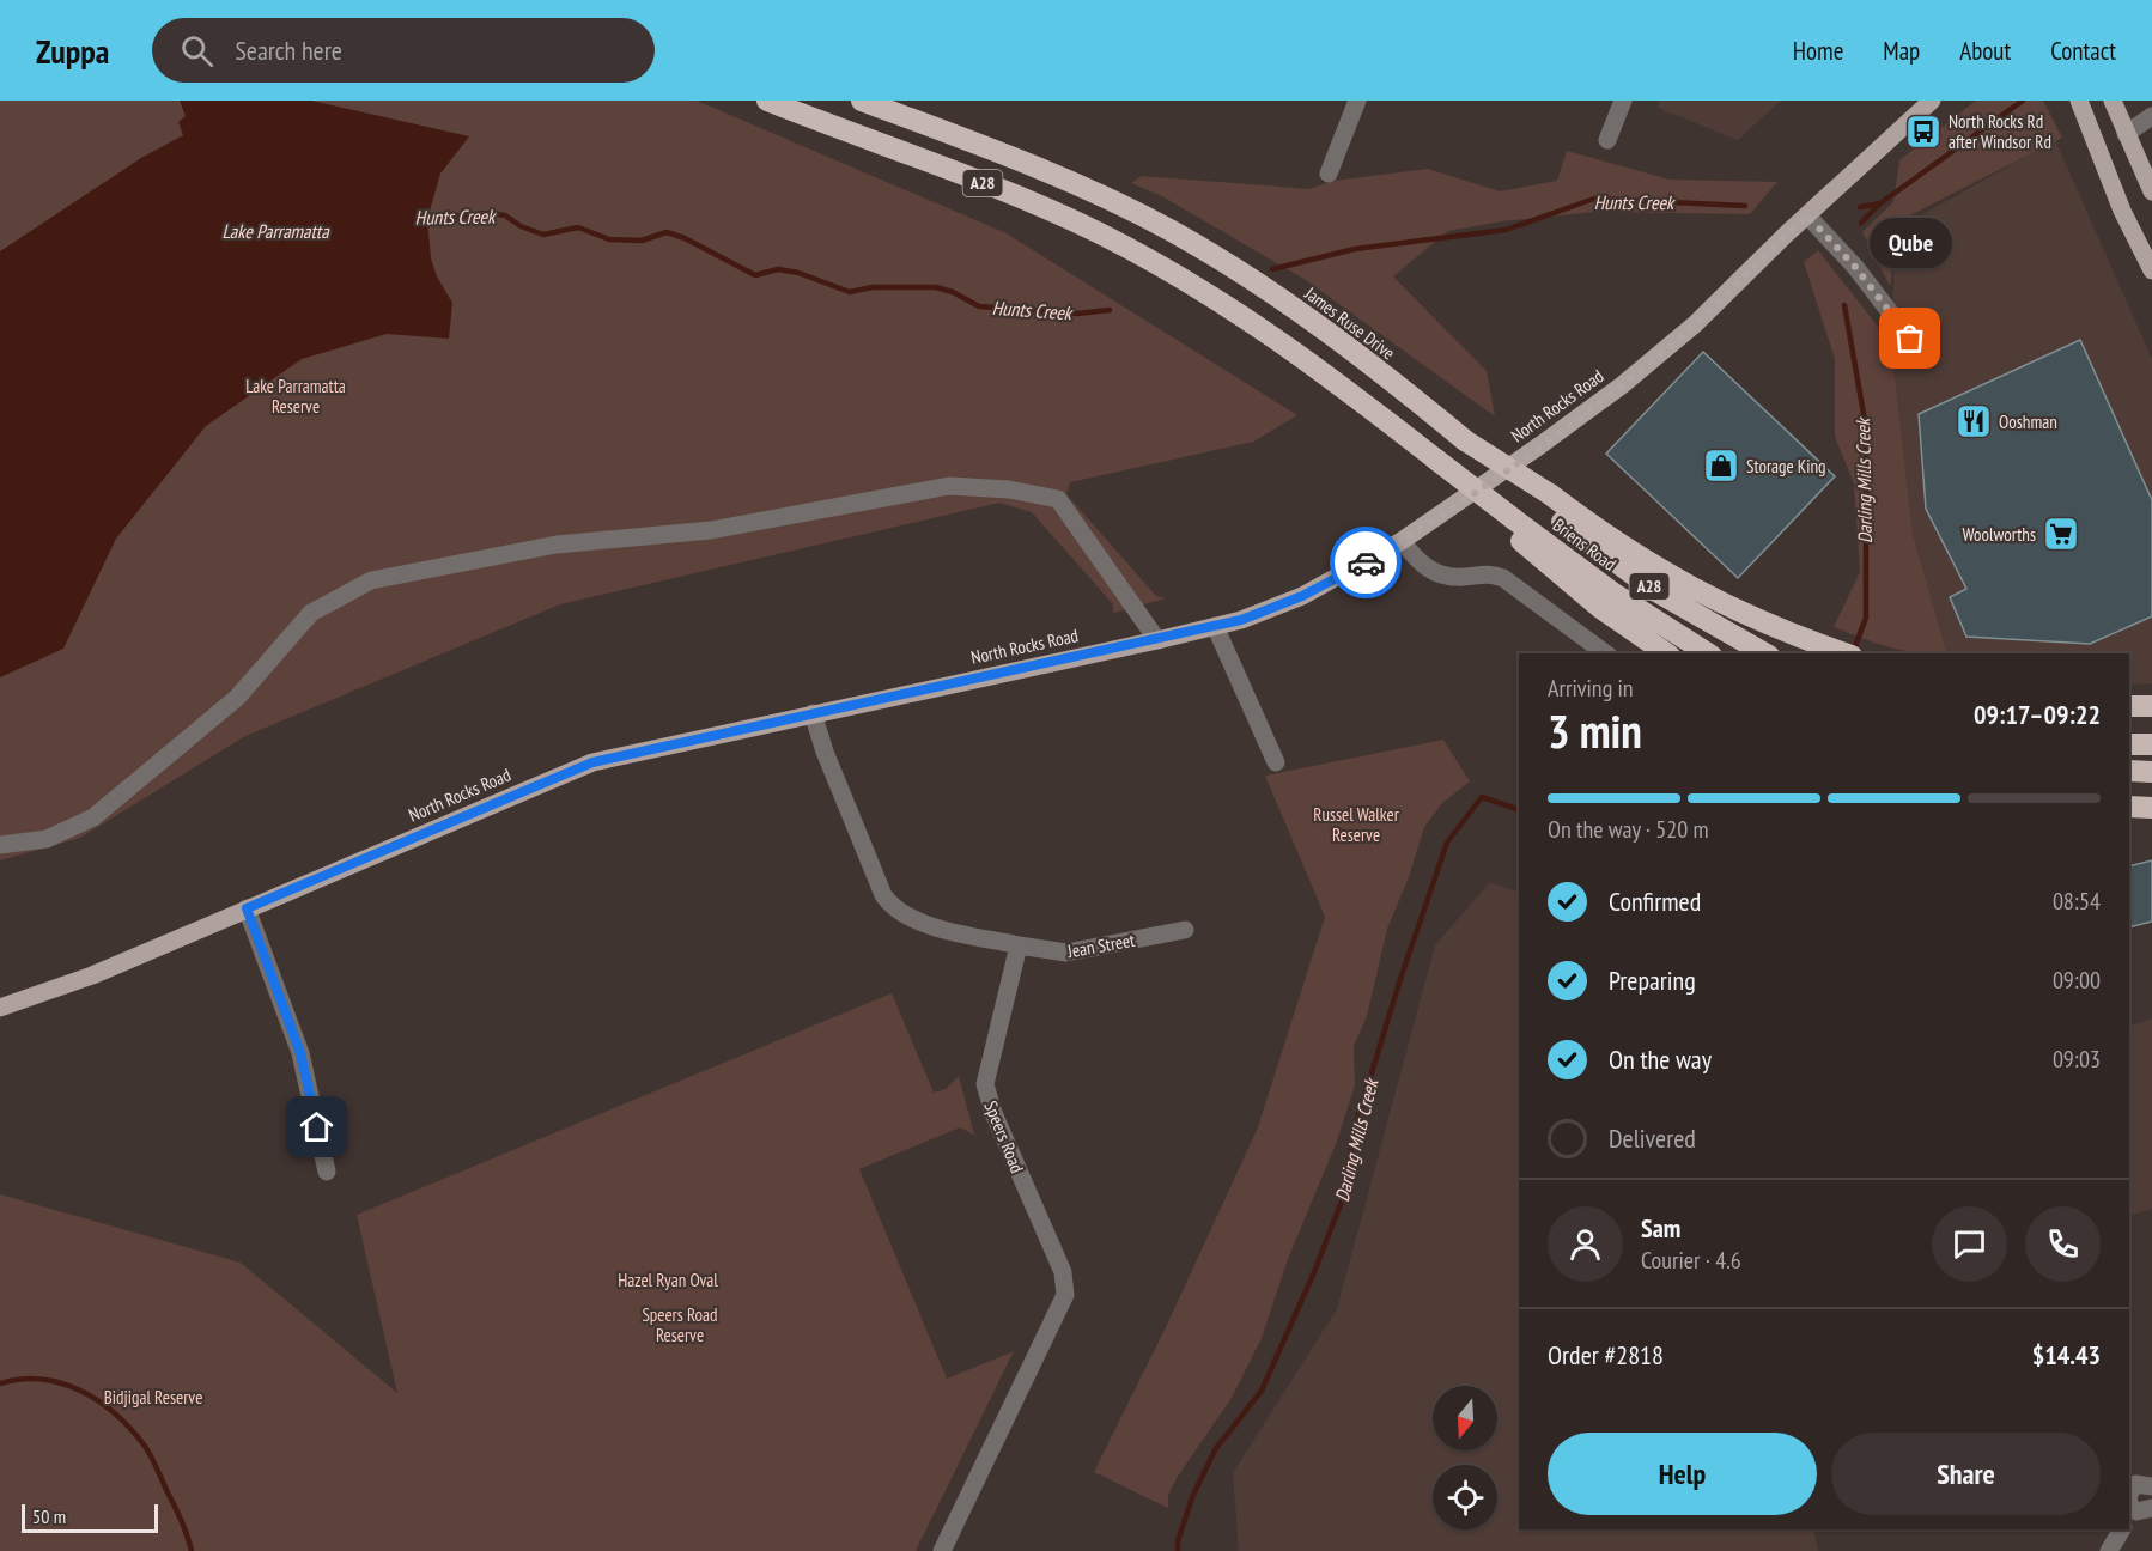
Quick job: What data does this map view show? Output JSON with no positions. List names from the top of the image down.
{
  "streets": {
    "highway": ["A28", "James Ruse Drive", "Briens Road"],
    "main road": ["North Rocks Road"],
    "street": ["Jean Street", "Speers Road"]
  },
  "crossings": [
    ["Jean Street", "Speers Road"]
  ],
  "water": ["Hunts Creek", "Lake Parramatta", "Darling Mills Creek"],
  "parks": [
    "Lake Parramatta Reserve",
    "Russel Walker Reserve",
    "Hazel Ryan Oval",
    "Speers Road Reserve",
    "Bidjigal Reserve"
  ],
  "places": {
    "bus stop": ["North Rocks Rd after Windsor Rd"],
    "other": ["Qube"],
    "restaurant": ["Ooshman"],
    "shop": ["Storage King"],
    "supermarket": ["Woolworths"]
  },
  "scale_bar": "50 m",
  "north": "bottom",
  "page": {
    "header": "Zuppa",
    "search": "Search here",
    "nav": [
      "Home",
      "Map",
      "About",
      "Contact"
    ],
    "bubble": "Qube",
    "heading": ["3 min", "Arriving in", "09:17–09:22"],
    "panel": [
      "Sam",
      "Courier · 4.6",
      "Order #2818",
      "$14.43"
    ],
    "bar": "On the way · 520 m",
    "list": [
      ["Confirmed", "08:54"],
      ["Preparing", "09:00"],
      ["On the way", "09:03"],
      "Delivered"
    ],
    "buttons": ["Help", "Share"],
    "scale": "50 m"
  }
}
